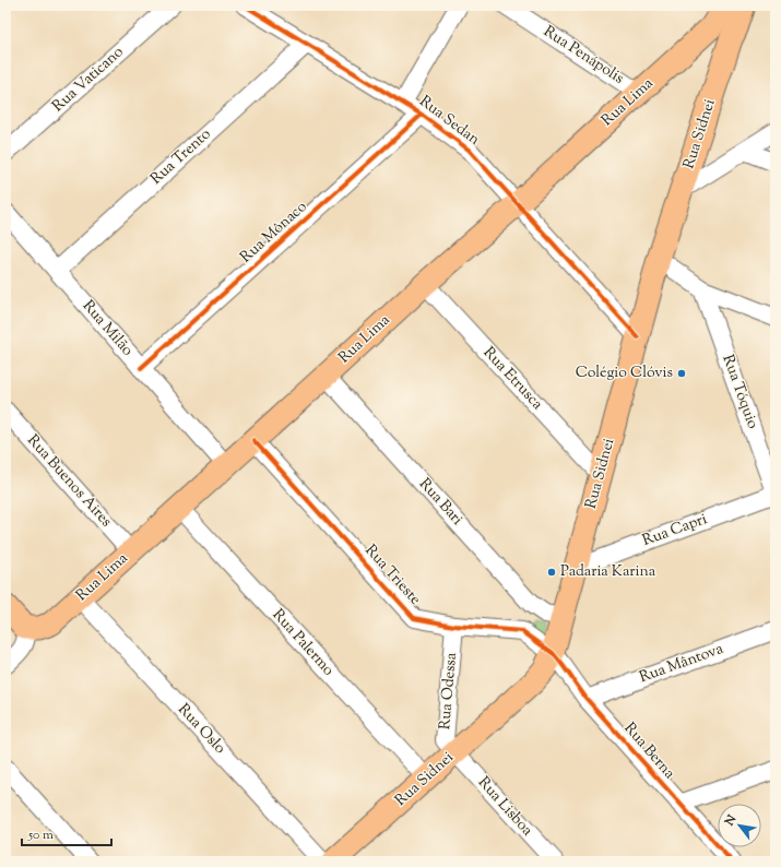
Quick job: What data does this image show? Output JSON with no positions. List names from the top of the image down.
{
  "streets": {
    "main road": ["Rua Lima", "Rua Sidnei"],
    "street": [
      "Rua Penápolis",
      "Rua Vaticano",
      "Rua Sedan",
      "Rua Trento",
      "Rua Mônaco",
      "Rua Milão",
      "Rua Etrusca",
      "Rua Tóquio",
      "Rua Buenos Aires",
      "Rua Bari",
      "Rua Capri",
      "Rua Trieste",
      "Rua Palermo",
      "Rua Mântova",
      "Rua Odessa",
      "Rua Oslo",
      "Rua Berna",
      "Rua Lisboa"
    ]
  },
  "crossings": [
    ["Rua Penápolis", "Rua Lima"],
    ["Rua Lima", "Rua Sedan"],
    ["Rua Lima", "Rua Milão"],
    ["Rua Lima", "Rua Etrusca"],
    ["Rua Lima", "Rua Buenos Aires"],
    ["Rua Lima", "Rua Bari"],
    ["Rua Lima", "Rua Trieste"],
    ["Rua Lima", "Rua Palermo"],
    ["Rua Lima", "Rua Oslo"],
    ["Rua Sedan", "Rua Sidnei"],
    ["Rua Sedan", "Rua Trento"],
    ["Rua Sedan", "Rua Mônaco"],
    ["Rua Sidnei", "Rua Etrusca"],
    ["Rua Sidnei", "Rua Bari"],
    ["Rua Sidnei", "Rua Capri"],
    ["Rua Sidnei", "Rua Palermo"],
    ["Rua Sidnei", "Rua Odessa"],
    ["Rua Sidnei", "Rua Berna"],
    ["Rua Sidnei", "Rua Lisboa"],
    ["Rua Trento", "Rua Milão"],
    ["Rua Mônaco", "Rua Milão"],
    ["Rua Tóquio", "Rua Capri"],
    ["Rua Trieste", "Rua Odessa"],
    ["Rua Mântova", "Rua Berna"],
    ["Rua Odessa", "Rua Lisboa"]
  ],
  "places": ["Colégio Clóvis", "Padaria Karina"],
  "scale_bar": "50 m",
  "north": "top left"
}
